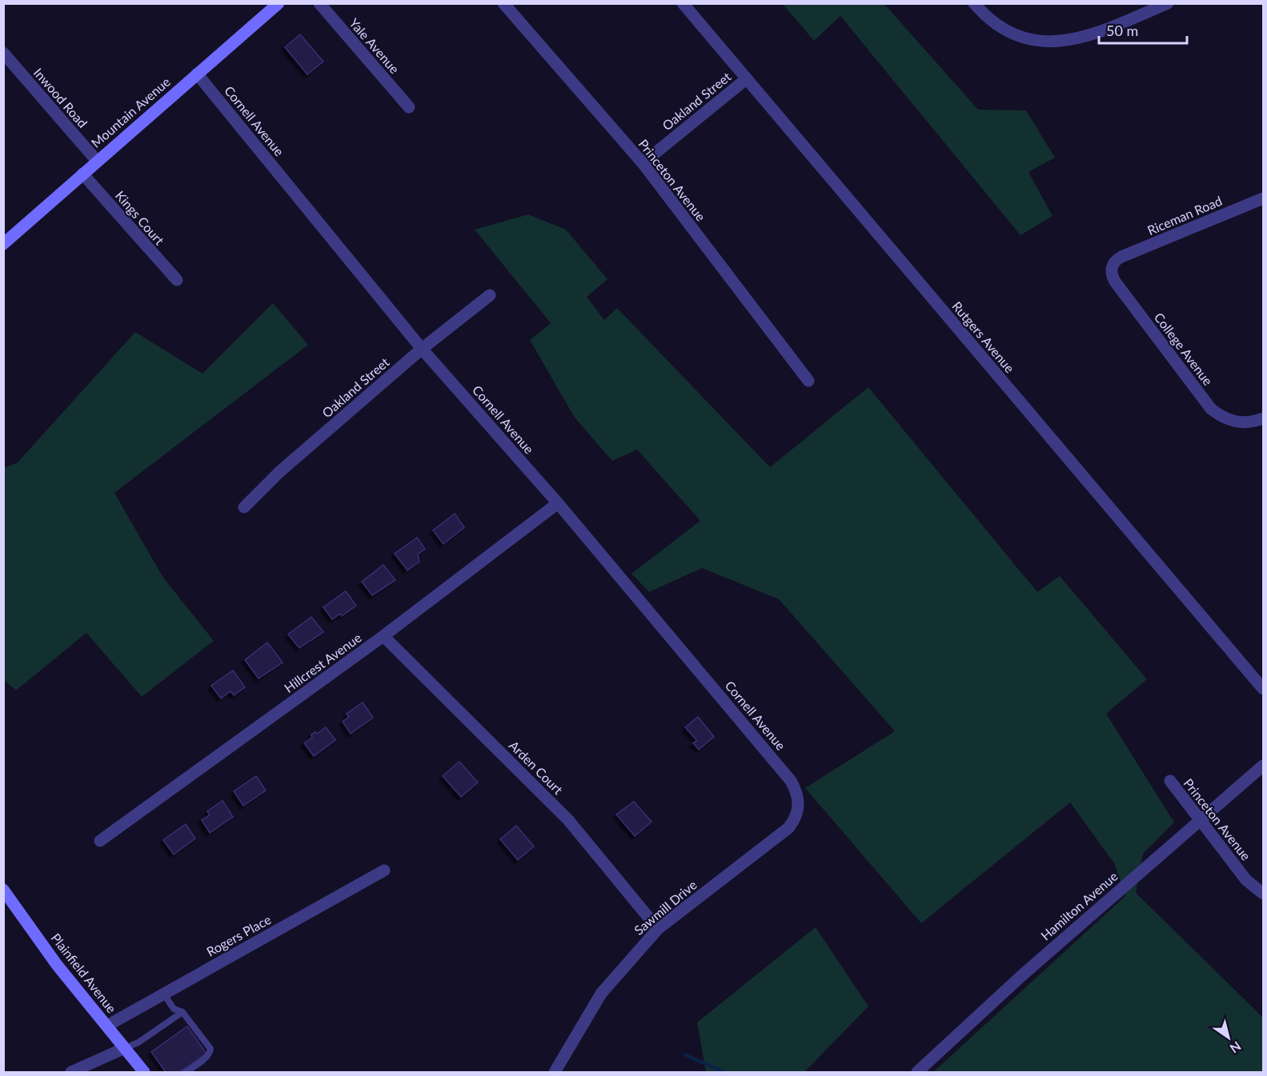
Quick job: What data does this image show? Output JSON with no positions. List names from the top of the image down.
{
  "streets": {
    "main road": ["Mountain Avenue", "Plainfield Avenue"],
    "street": [
      "Yale Avenue",
      "Inwood Road",
      "Oakland Street",
      "Cornell Avenue",
      "Princeton Avenue",
      "Riceman Road",
      "Kings Court",
      "Rutgers Avenue",
      "College Avenue",
      "Hillcrest Avenue",
      "Arden Court",
      "Hamilton Avenue",
      "Sawmill Drive",
      "Rogers Place"
    ]
  },
  "crossings": [
    ["Inwood Road", "Mountain Avenue"],
    ["Oakland Street", "Cornell Avenue"],
    ["Oakland Street", "Princeton Avenue"],
    ["Oakland Street", "Rutgers Avenue"],
    ["Mountain Avenue", "Cornell Avenue"],
    ["Mountain Avenue", "Kings Court"],
    ["Cornell Avenue", "Hillcrest Avenue"],
    ["Cornell Avenue", "Sawmill Drive"],
    ["Princeton Avenue", "Hamilton Avenue"],
    ["Riceman Road", "College Avenue"],
    ["Hillcrest Avenue", "Arden Court"],
    ["Arden Court", "Sawmill Drive"],
    ["Rogers Place", "Plainfield Avenue"]
  ],
  "scale_bar": "50 m",
  "north": "bottom right"
}
